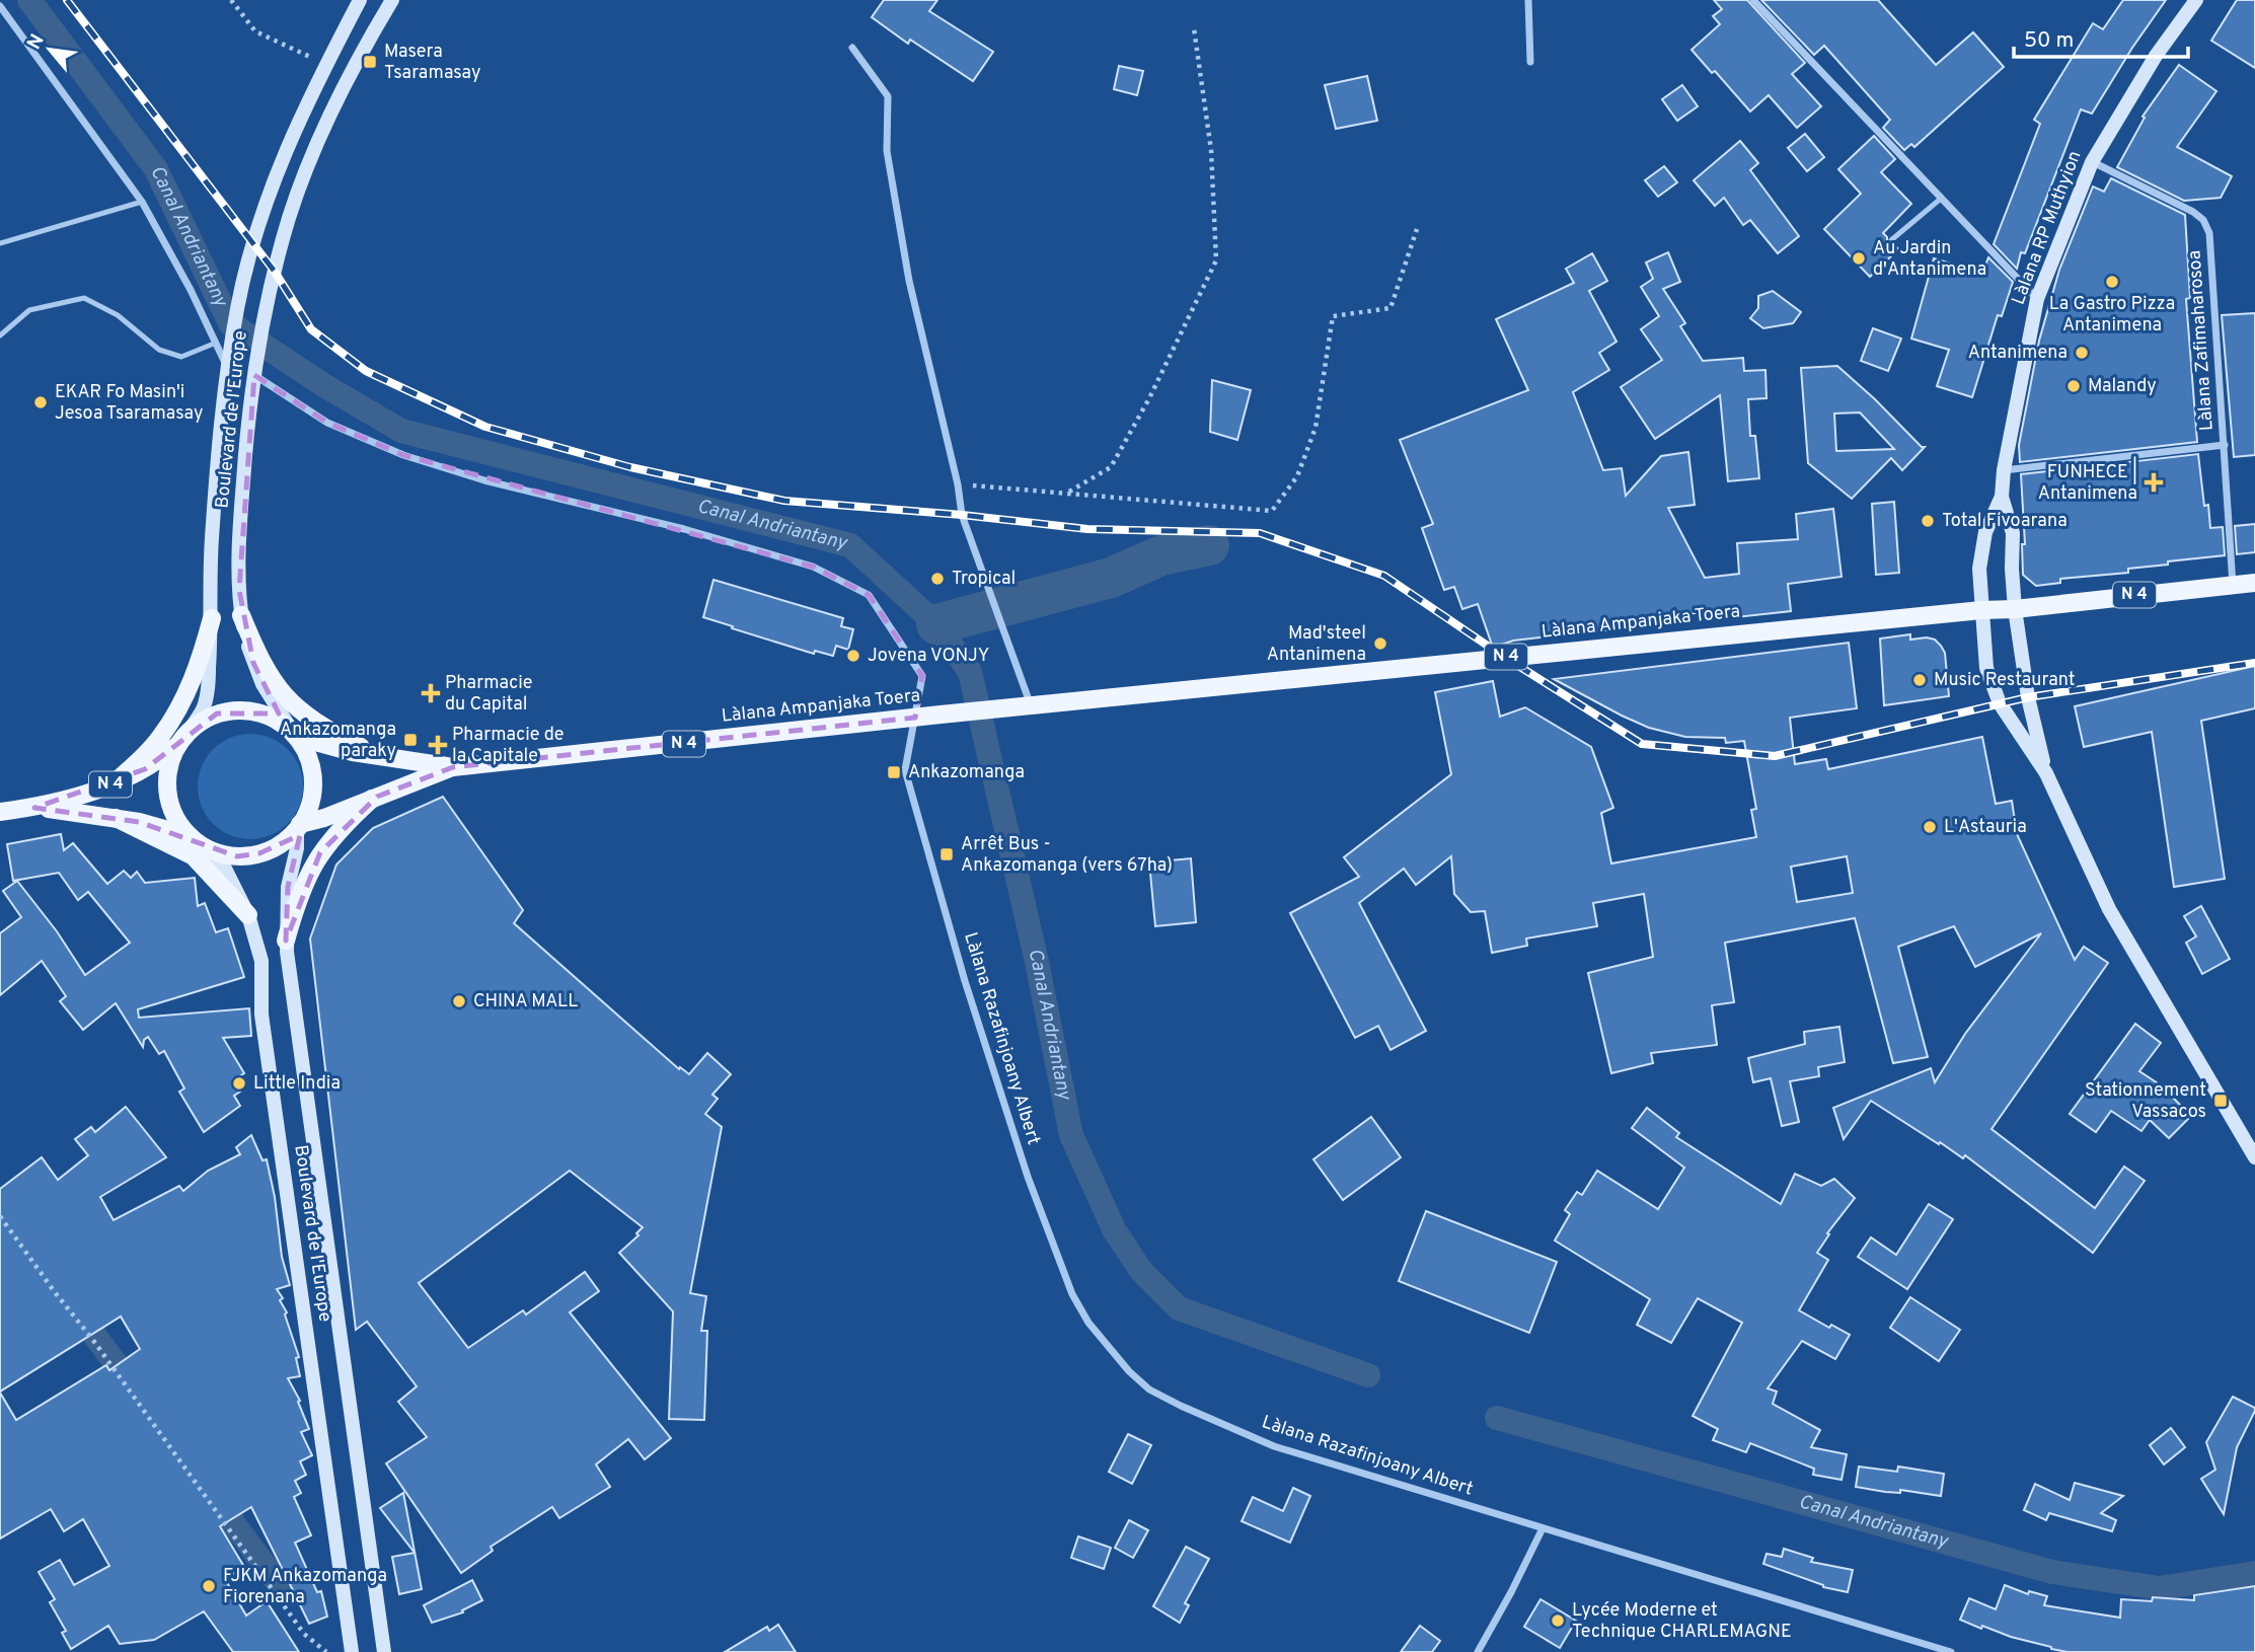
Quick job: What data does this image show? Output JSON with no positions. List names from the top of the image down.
{
  "streets": {
    "main road": [
      "Làlana RP Muthyion",
      "Boulevard de l'Europe",
      "N 4",
      "Làlana Ampanjaka Toera"
    ],
    "street": ["Làlana Zafimaharosoa", "Làlana Razafinjoany Albert"]
  },
  "crossings": [
    ["Làlana RP Muthyion", "Làlana Zafimaharosoa"],
    ["Làlana RP Muthyion", "Làlana Ampanjaka Toera"],
    ["Làlana Zafimaharosoa", "Làlana Ampanjaka Toera"],
    ["Boulevard de l'Europe", "N 4"],
    ["Boulevard de l'Europe", "Làlana Razafinjoany Albert"],
    ["N 4", "Làlana Ampanjaka Toera"],
    ["Làlana Ampanjaka Toera", "Làlana Razafinjoany Albert"]
  ],
  "water": ["Canal Andriantany"],
  "places": {
    "transit": [
      "Masera Tsaramasay",
      "Ankazomanga paraky",
      "Ankazomanga",
      "Arrêt Bus - Ankazomanga (vers 67ha)",
      "Stationnement Vassacos"
    ],
    "other": [
      "Au Jardin d'Antanimena",
      "La Gastro Pizza Antanimena",
      "Antanimena",
      "Malandy",
      "EKAR Fo Masin'i Jesoa Tsaramasay",
      "Total Fivoarana",
      "Tropical",
      "Mad'steel Antanimena",
      "Jovena VONJY",
      "Music Restaurant",
      "L'Astauria",
      "CHINA MALL",
      "Little India",
      "FJKM Ankazomanga Fiorenana",
      "Lycée Moderne et Technique CHARLEMAGNE"
    ],
    "health": ["FUNHECE | Antanimena", "Pharmacie du Capital", "Pharmacie de la Capitale"]
  },
  "scale_bar": "50 m",
  "north": "top left"
}
